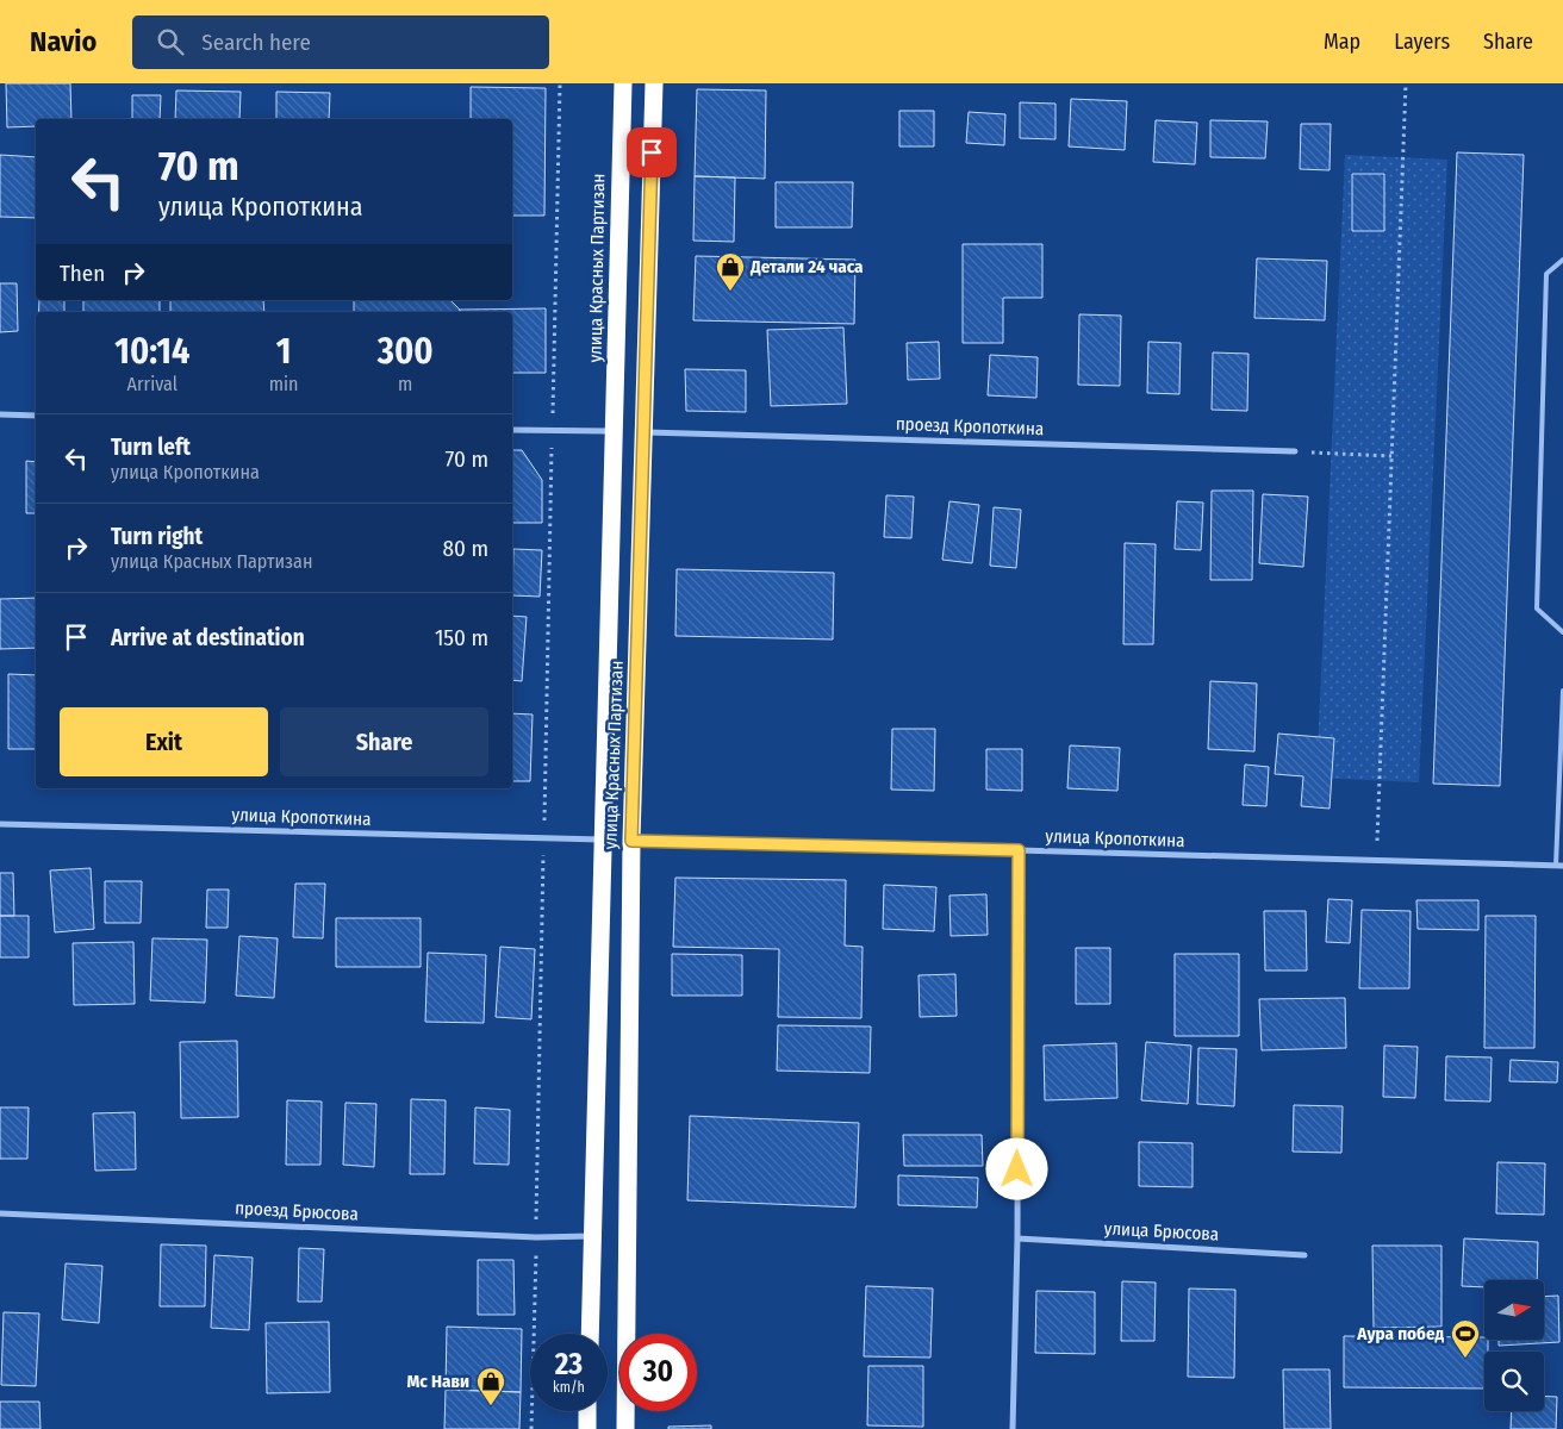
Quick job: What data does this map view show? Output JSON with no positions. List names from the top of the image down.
{
  "streets": {
    "highway": ["улица Красных Партизан"],
    "street": [
      "проезд Кропоткина",
      "улица Кропоткина",
      "проезд Брюсова",
      "улица Брюсова"
    ]
  },
  "crossings": [
    ["улица Красных Партизан", "проезд Кропоткина"],
    ["улица Красных Партизан", "улица Кропоткина"],
    ["улица Красных Партизан", "проезд Брюсова"]
  ],
  "places": {
    "shop": ["Детали 24 часа", "Мс Нави"],
    "sports": ["Аура побед"]
  },
  "north": "right",
  "page": {
    "header": "Navio",
    "search": "Search here",
    "nav": ["Map", "Layers", "Share"],
    "turn": ["70 m", "улица Кропоткина"],
    "then": "Then",
    "eta": [
      "10:14",
      "Arrival",
      "1",
      "min",
      "300",
      "m"
    ],
    "list": [
      {
        "name": "Turn left",
        "note": "улица Кропоткина",
        "value": "70 m"
      },
      {
        "name": "Turn right",
        "note": "улица Красных Партизан",
        "value": "80 m"
      },
      {
        "name": "Arrive at destination",
        "value": "150 m"
      }
    ],
    "buttons": ["Exit", "Share"],
    "speed": "23 km/h",
    "limit": "30"
  }
}
